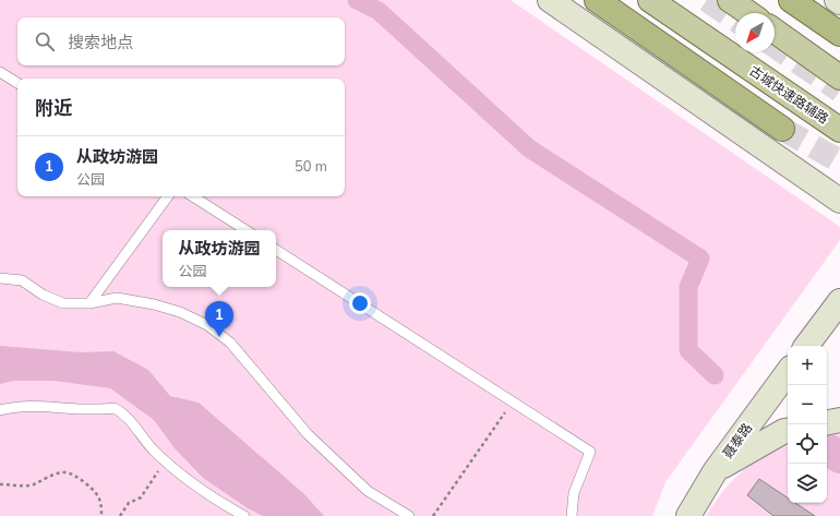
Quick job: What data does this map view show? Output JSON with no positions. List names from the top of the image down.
{
  "streets": {
    "main road": ["古城快速路辅路", "聂泰路"]
  },
  "north": "bottom left",
  "page": {
    "search": "搜索地点",
    "heading": "附近",
    "list": [
      {
        "mark": "1",
        "name": "从政坊游园",
        "note": "公园",
        "value": "50 m"
      }
    ],
    "popup": ["从政坊游园", "公园"],
    "pins": "1",
    "map_buttons": ["+", "−"]
  }
}
